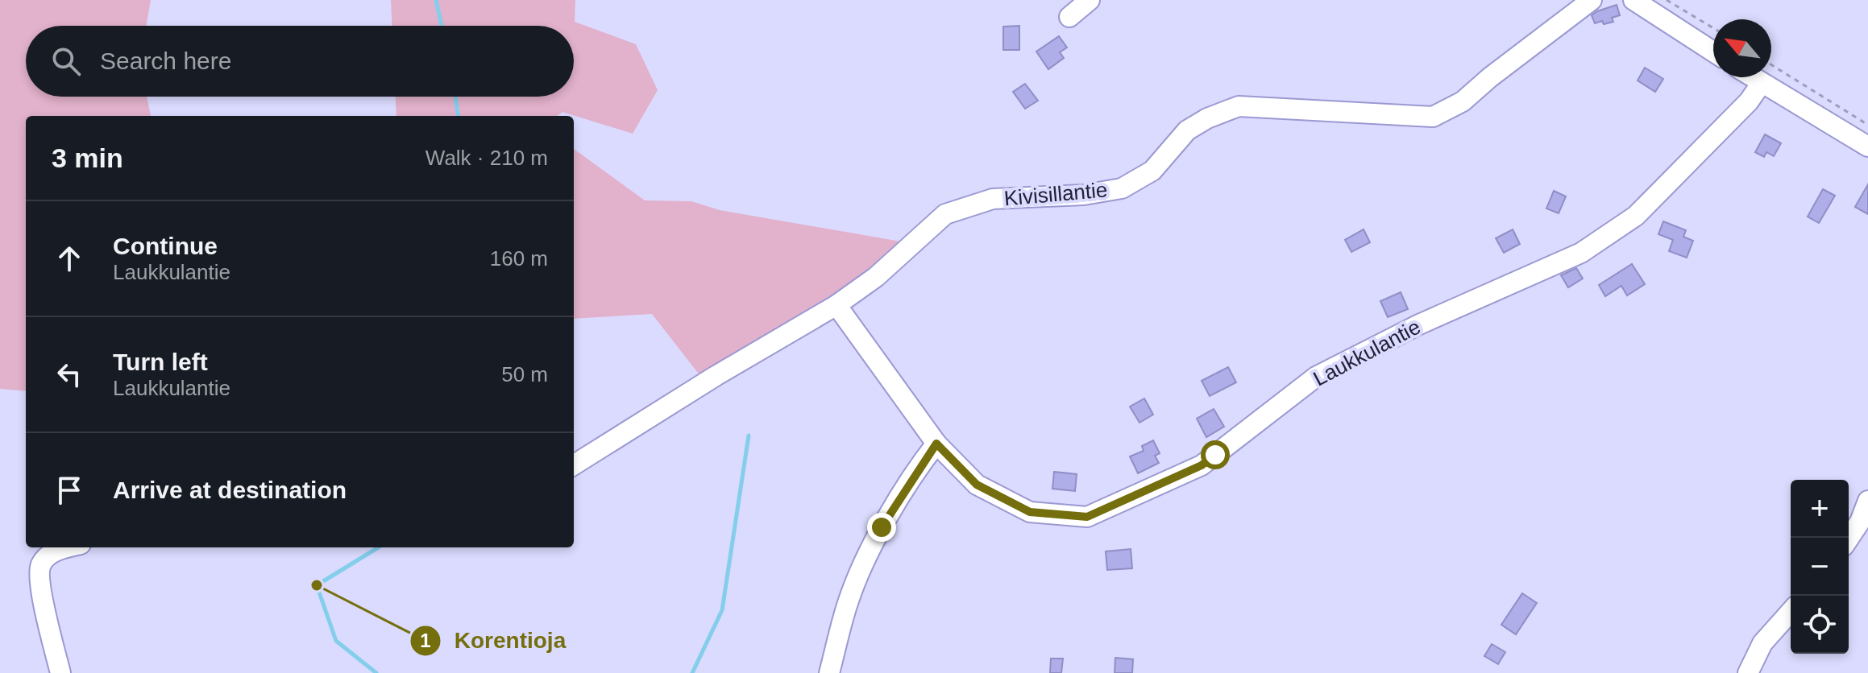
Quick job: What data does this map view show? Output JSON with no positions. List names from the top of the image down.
{
  "streets": {
    "street": ["Kivisillantie", "Laukkulantie"]
  },
  "crossings": [
    ["Kivisillantie", "Laukkulantie"]
  ],
  "places": ["Korentioja"],
  "north": "top left",
  "page": {
    "search": "Search here",
    "heading": ["3 min", "Walk · 210 m"],
    "list": [
      ["Continue", "Laukkulantie", "160 m"],
      ["Turn left", "Laukkulantie", "50 m"],
      "Arrive at destination"
    ],
    "map_buttons": ["+", "−"]
  }
}
